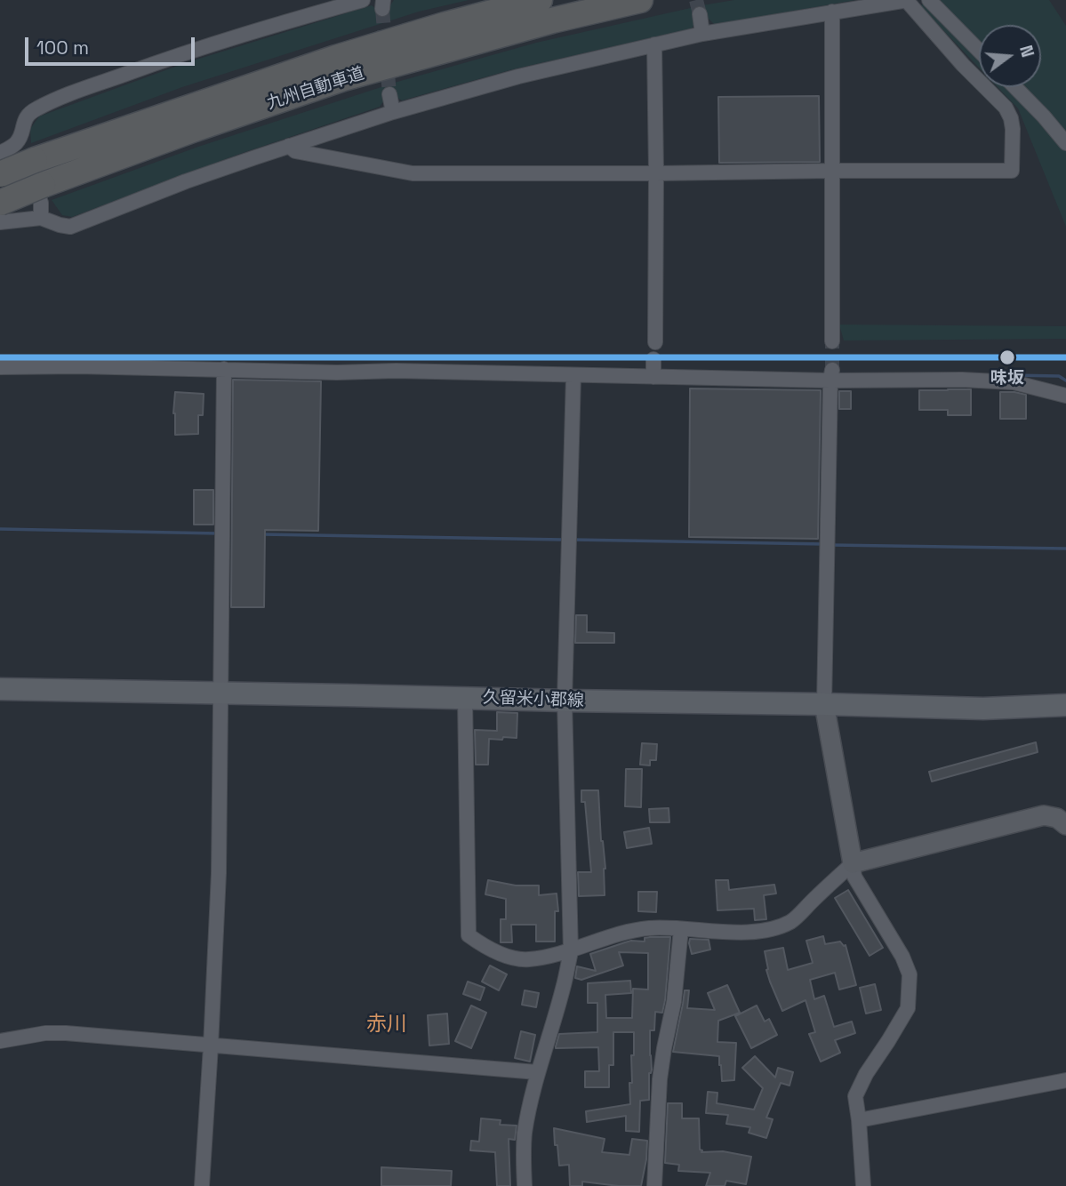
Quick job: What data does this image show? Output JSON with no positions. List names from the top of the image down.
{
  "streets": {
    "highway": ["九州自動車道"],
    "main road": ["久留米小郡線"]
  },
  "districts": ["赤川"],
  "places": ["味坂"],
  "scale_bar": "100 m",
  "north": "right"
}
